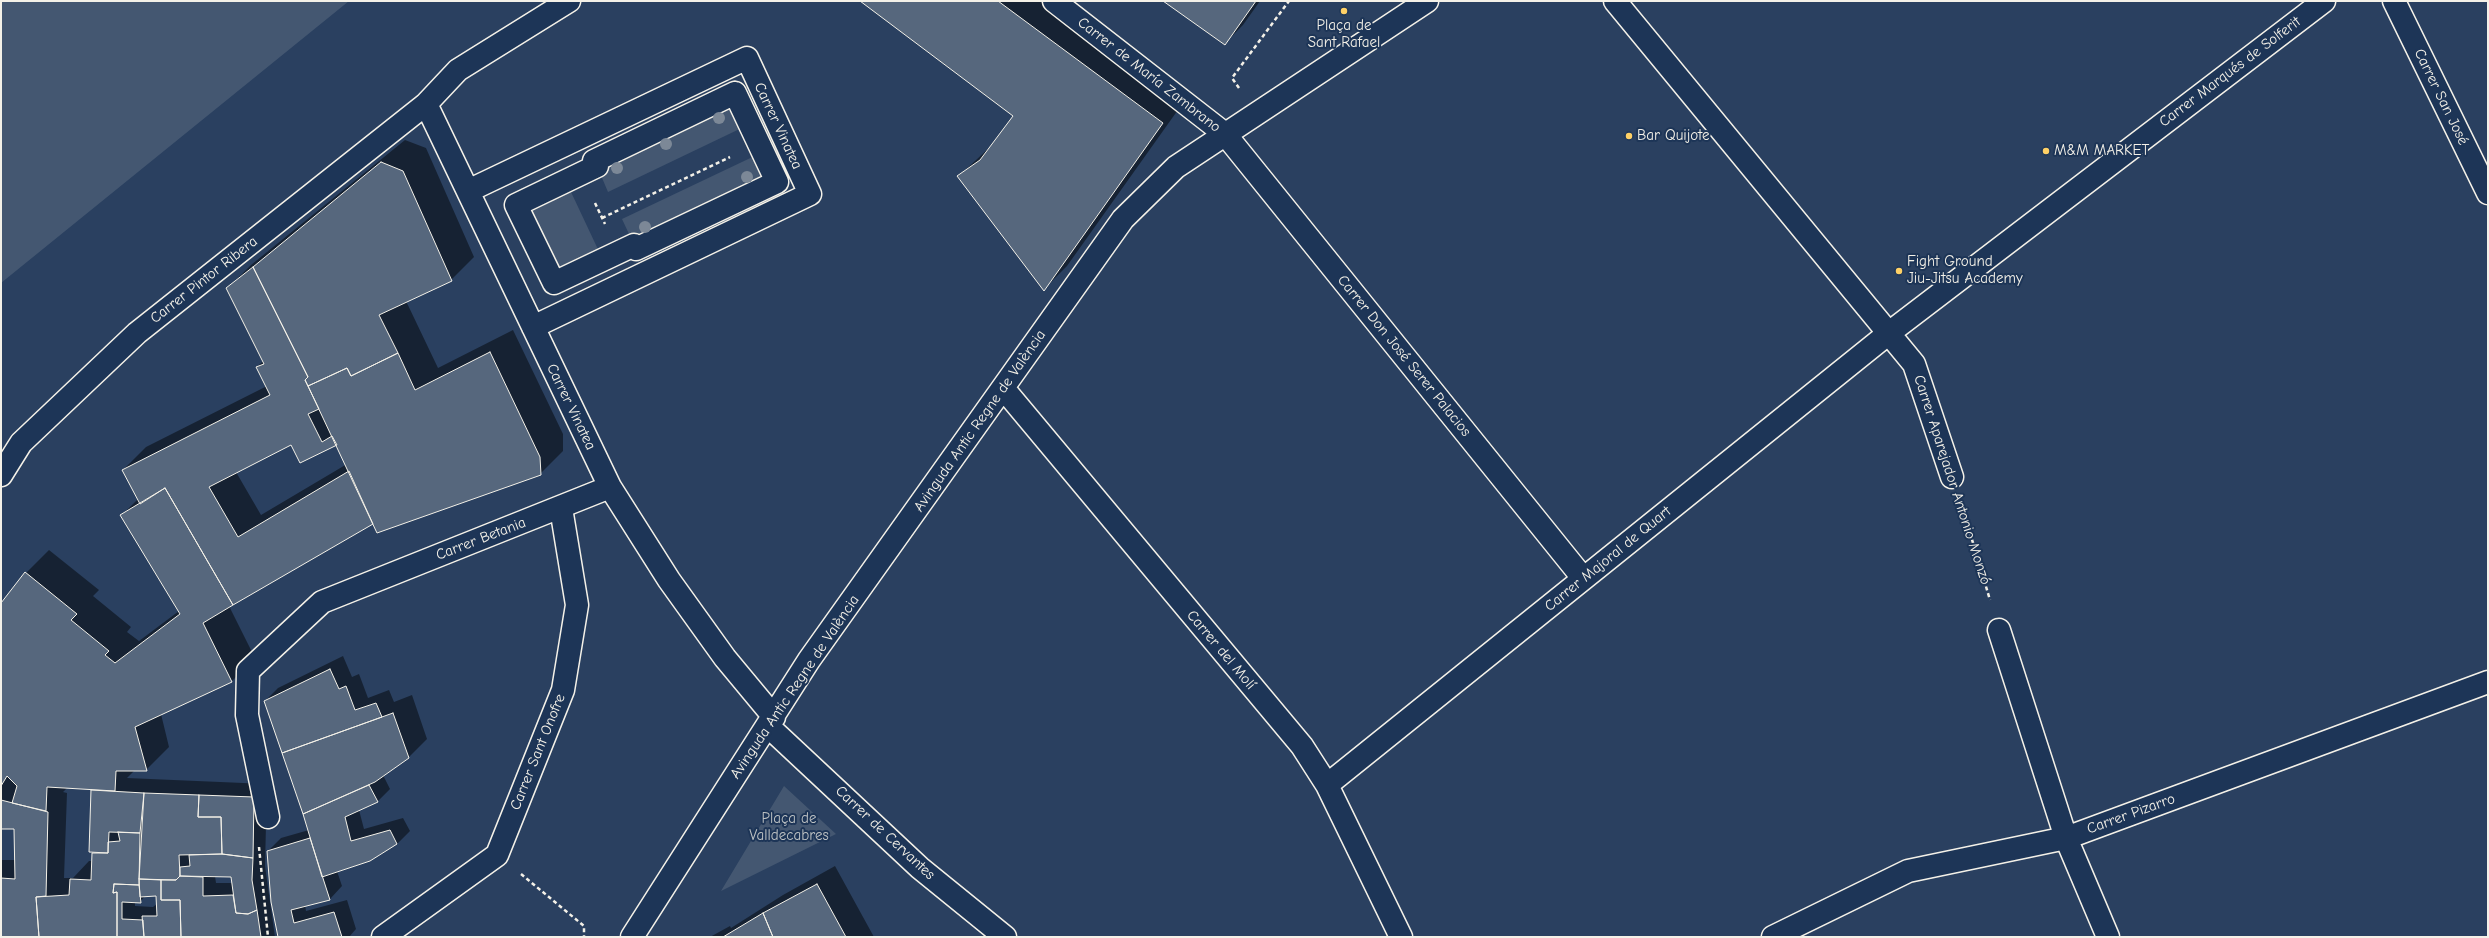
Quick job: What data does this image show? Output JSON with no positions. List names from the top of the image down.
{
  "streets": {
    "street": [
      "Carrer Marqués de Solferit",
      "Carrer de María Zambrano",
      "Carrer San José",
      "Carrer Vinatea",
      "Carrer Pintor Ribera",
      "Carrer Don José Serer Palacios",
      "Avinguda Antic Regne de València",
      "Carrer Aparejador Antonio Monzó",
      "Carrer Betania",
      "Carrer Majoral de Quart",
      "Carrer del Molí",
      "Carrer Sant Onofre",
      "Carrer Pizarro",
      "Carrer de Cervantes"
    ]
  },
  "crossings": [
    ["Carrer Marqués de Solferit", "Carrer Aparejador Antonio Monzó"],
    ["Carrer Marqués de Solferit", "Carrer Majoral de Quart"],
    ["Carrer de María Zambrano", "Carrer Don José Serer Palacios"],
    ["Carrer de María Zambrano", "Avinguda Antic Regne de València"],
    ["Carrer Vinatea", "Carrer Pintor Ribera"],
    ["Carrer Vinatea", "Carrer Betania"],
    ["Carrer Don José Serer Palacios", "Avinguda Antic Regne de València"],
    ["Carrer Don José Serer Palacios", "Carrer Majoral de Quart"],
    ["Avinguda Antic Regne de València", "Carrer del Molí"],
    ["Avinguda Antic Regne de València", "Carrer de Cervantes"],
    ["Carrer Aparejador Antonio Monzó", "Carrer Majoral de Quart"],
    ["Carrer Betania", "Carrer Sant Onofre"],
    ["Carrer Majoral de Quart", "Carrer del Molí"]
  ],
  "parks": ["Plaça de Valldecabres"],
  "places": [
    "Plaça de Sant Rafael",
    "Bar Quijote",
    "M&M MARKET",
    "Fight Ground Jiu-Jitsu Academy"
  ]
}
